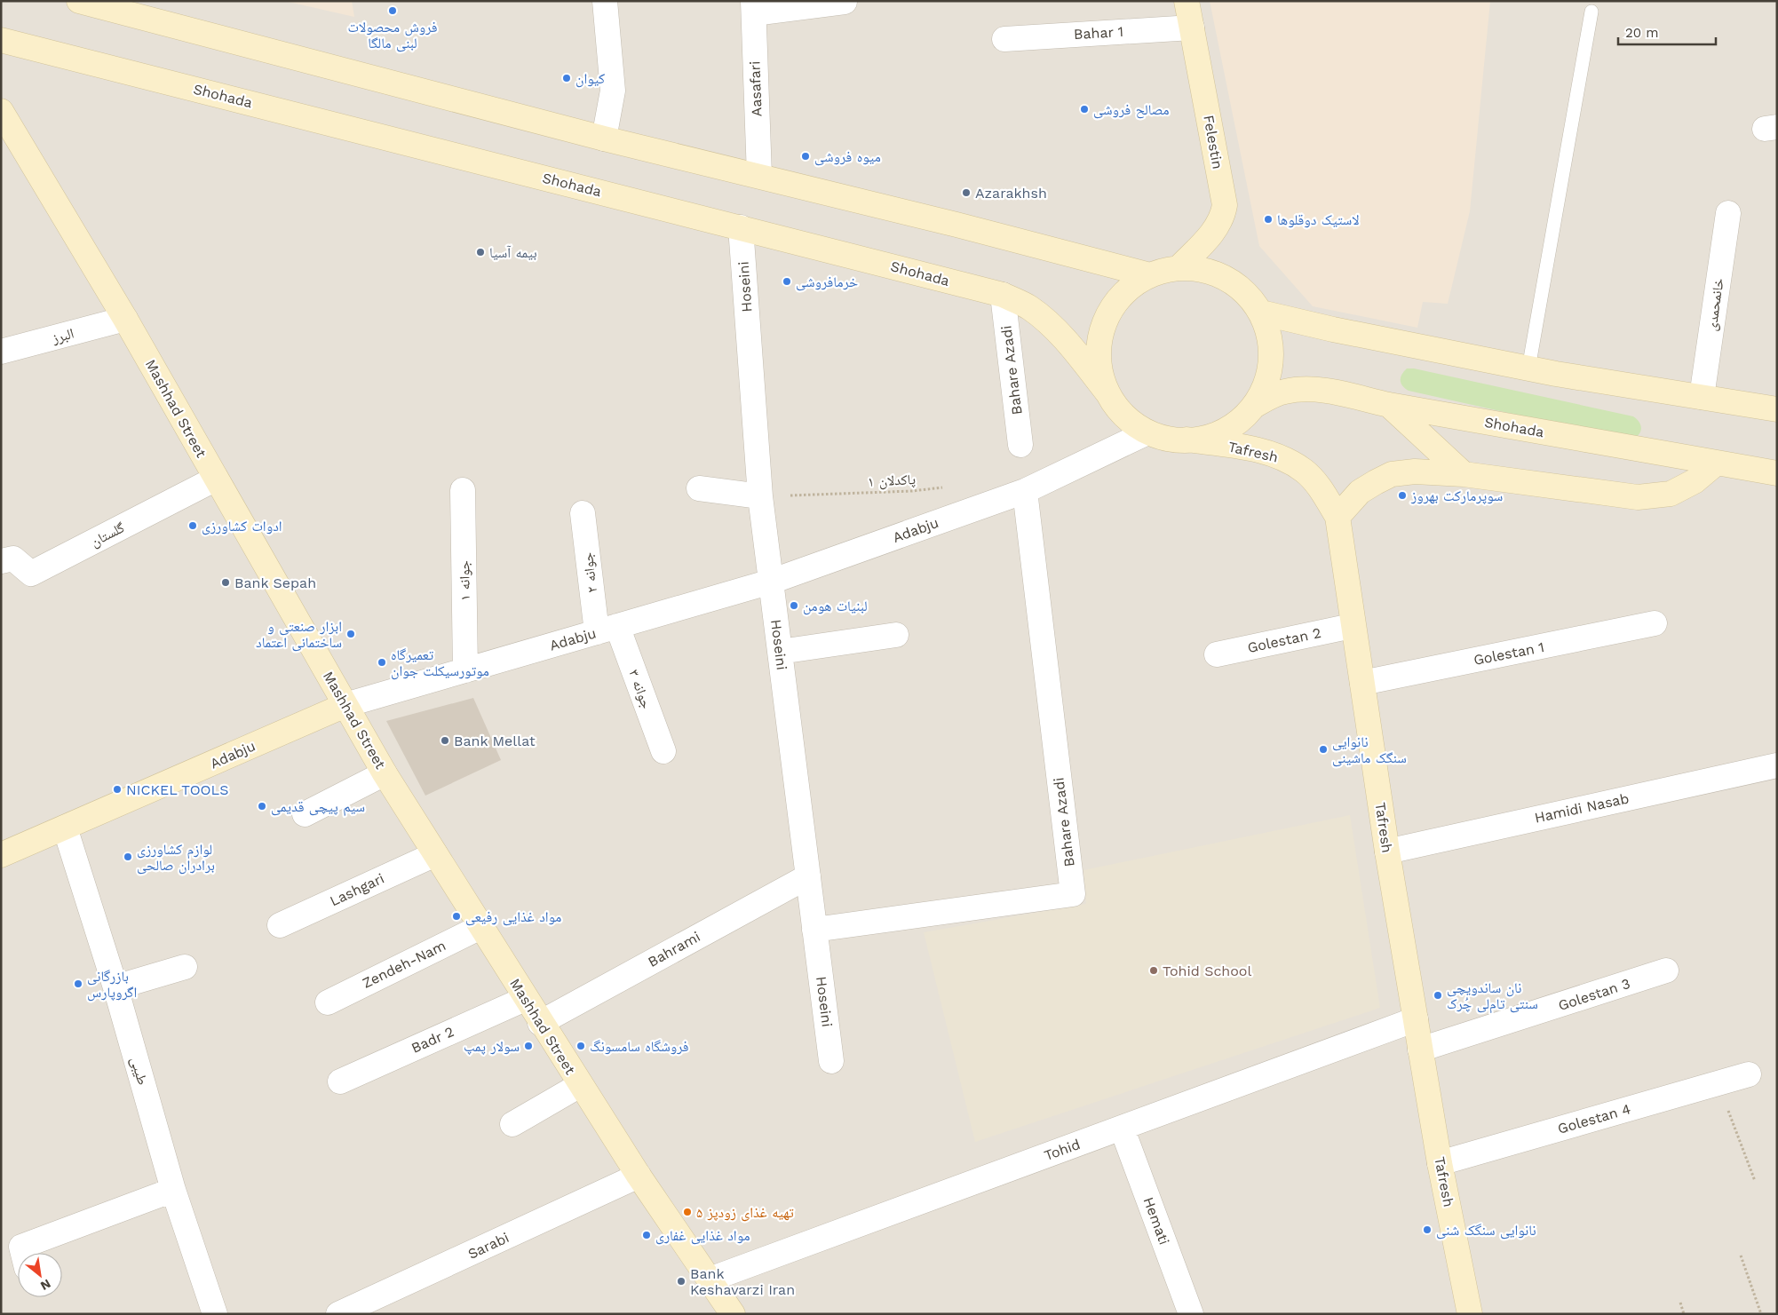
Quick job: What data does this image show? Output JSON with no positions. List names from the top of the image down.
{
  "streets": {
    "main road": [
      "Shohada",
      "Felestin",
      "Mashhad Street",
      "Tafresh",
      "Adabju"
    ],
    "street": [
      "Bahar 1",
      "Aasafari",
      "Hoseini",
      "خانمحمدی",
      "البرز",
      "Bahare Azadi",
      "گلستان",
      "جوانه ۲",
      "جوانه ۱",
      "Golestan 2",
      "Golestan 1",
      "جوانه ۳",
      "Hamidi Nasab",
      "Lashgari",
      "Bahrami",
      "Zendeh-Nam",
      "Golestan 3",
      "Badr 2",
      "طیبی",
      "Golestan 4",
      "Tohid",
      "Hemati",
      "Sarabi"
    ],
    "path": ["پاکدلان ۱"]
  },
  "crossings": [
    ["Bahar 1", "Felestin"],
    ["Shohada", "Hoseini"],
    ["Shohada", "Bahare Azadi"],
    ["Shohada", "Tafresh"],
    ["Shohada", "Adabju"],
    ["Hoseini", "Bahare Azadi"],
    ["Hoseini", "پاکدلان ۱"],
    ["Hoseini", "Adabju"],
    ["Hoseini", "Bahrami"],
    ["البرز", "Mashhad Street"],
    ["Bahare Azadi", "Adabju"],
    ["Mashhad Street", "Adabju"],
    ["Mashhad Street", "گلستان"],
    ["Mashhad Street", "Lashgari"],
    ["Mashhad Street", "Bahrami"],
    ["Mashhad Street", "Zendeh-Nam"],
    ["Mashhad Street", "Badr 2"],
    ["Mashhad Street", "Tohid"],
    ["Mashhad Street", "Sarabi"],
    ["Tafresh", "Adabju"],
    ["Tafresh", "Golestan 2"],
    ["Tafresh", "Golestan 1"],
    ["Tafresh", "Hamidi Nasab"],
    ["Tafresh", "Golestan 3"],
    ["Tafresh", "Golestan 4"],
    ["Tafresh", "Tohid"],
    ["Adabju", "جوانه ۲"],
    ["Adabju", "جوانه ۱"],
    ["Adabju", "جوانه ۳"],
    ["Adabju", "طیبی"],
    ["جوانه ۲", "جوانه ۳"],
    ["Tohid", "Hemati"]
  ],
  "places": [
    "فروش محصولات لبنی مالگا",
    "کیوان",
    "مصالح فروشی",
    "میوه فروشی",
    "Azarakhsh",
    "لاستیک دوقلوها",
    "بیمه آسیا",
    "خرمافروشی",
    "سوپرمارکت بهروز",
    "ادوات کشاورزی",
    "Bank Sepah",
    "لبنیات هومن",
    "ابزار صنعتی و ساختمانی اعتماد",
    "تعمیرگاه موتورسیکلت جوان",
    "Bank Mellat",
    "نانوایی سنگک ماشینی",
    "NICKEL TOOLS",
    "سیم پیچی قدیمی",
    "لوازم کشاورزی برادران صالحی",
    "مواد غذایی رفیعی",
    "Tohid School",
    "بازرگانی اگروپارس",
    "نان ساندویچی سنتی تام‌لی چُرک",
    "سولار پمپ",
    "فروشگاه سامسونگ",
    "تهیه غذای زودپز ۵",
    "نانوایی سنگک شنی",
    "مواد غذایی غفاری",
    "Bank Keshavarzi Iran"
  ],
  "scale_bar": "20 m",
  "north": "bottom right"
}
